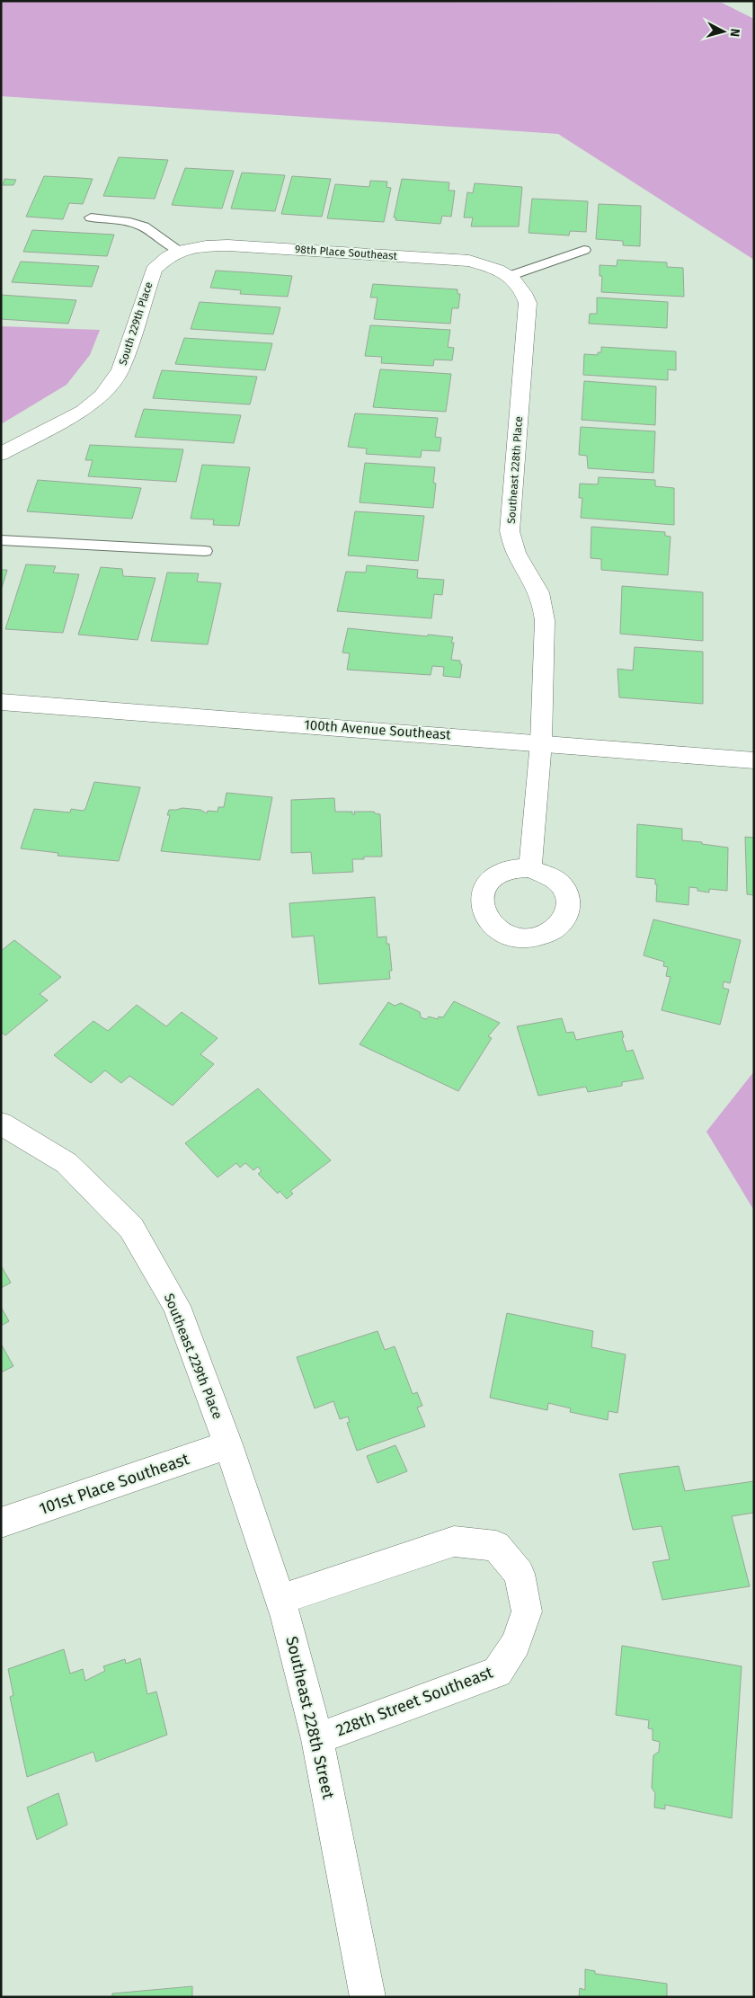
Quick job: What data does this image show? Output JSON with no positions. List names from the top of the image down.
{
  "streets": {
    "street": [
      "98th Place Southeast",
      "South 229th Place",
      "Southeast 228th Place",
      "100th Avenue Southeast",
      "Southeast 229th Place",
      "101st Place Southeast",
      "228th Street Southeast",
      "Southeast 228th Street"
    ]
  },
  "crossings": [
    ["98th Place Southeast", "South 229th Place"],
    ["98th Place Southeast", "Southeast 228th Place"],
    ["Southeast 228th Place", "100th Avenue Southeast"],
    ["Southeast 229th Place", "101st Place Southeast"],
    ["Southeast 229th Place", "Southeast 228th Street"],
    ["101st Place Southeast", "Southeast 228th Street"],
    ["228th Street Southeast", "Southeast 228th Street"]
  ],
  "north": "right"
}
